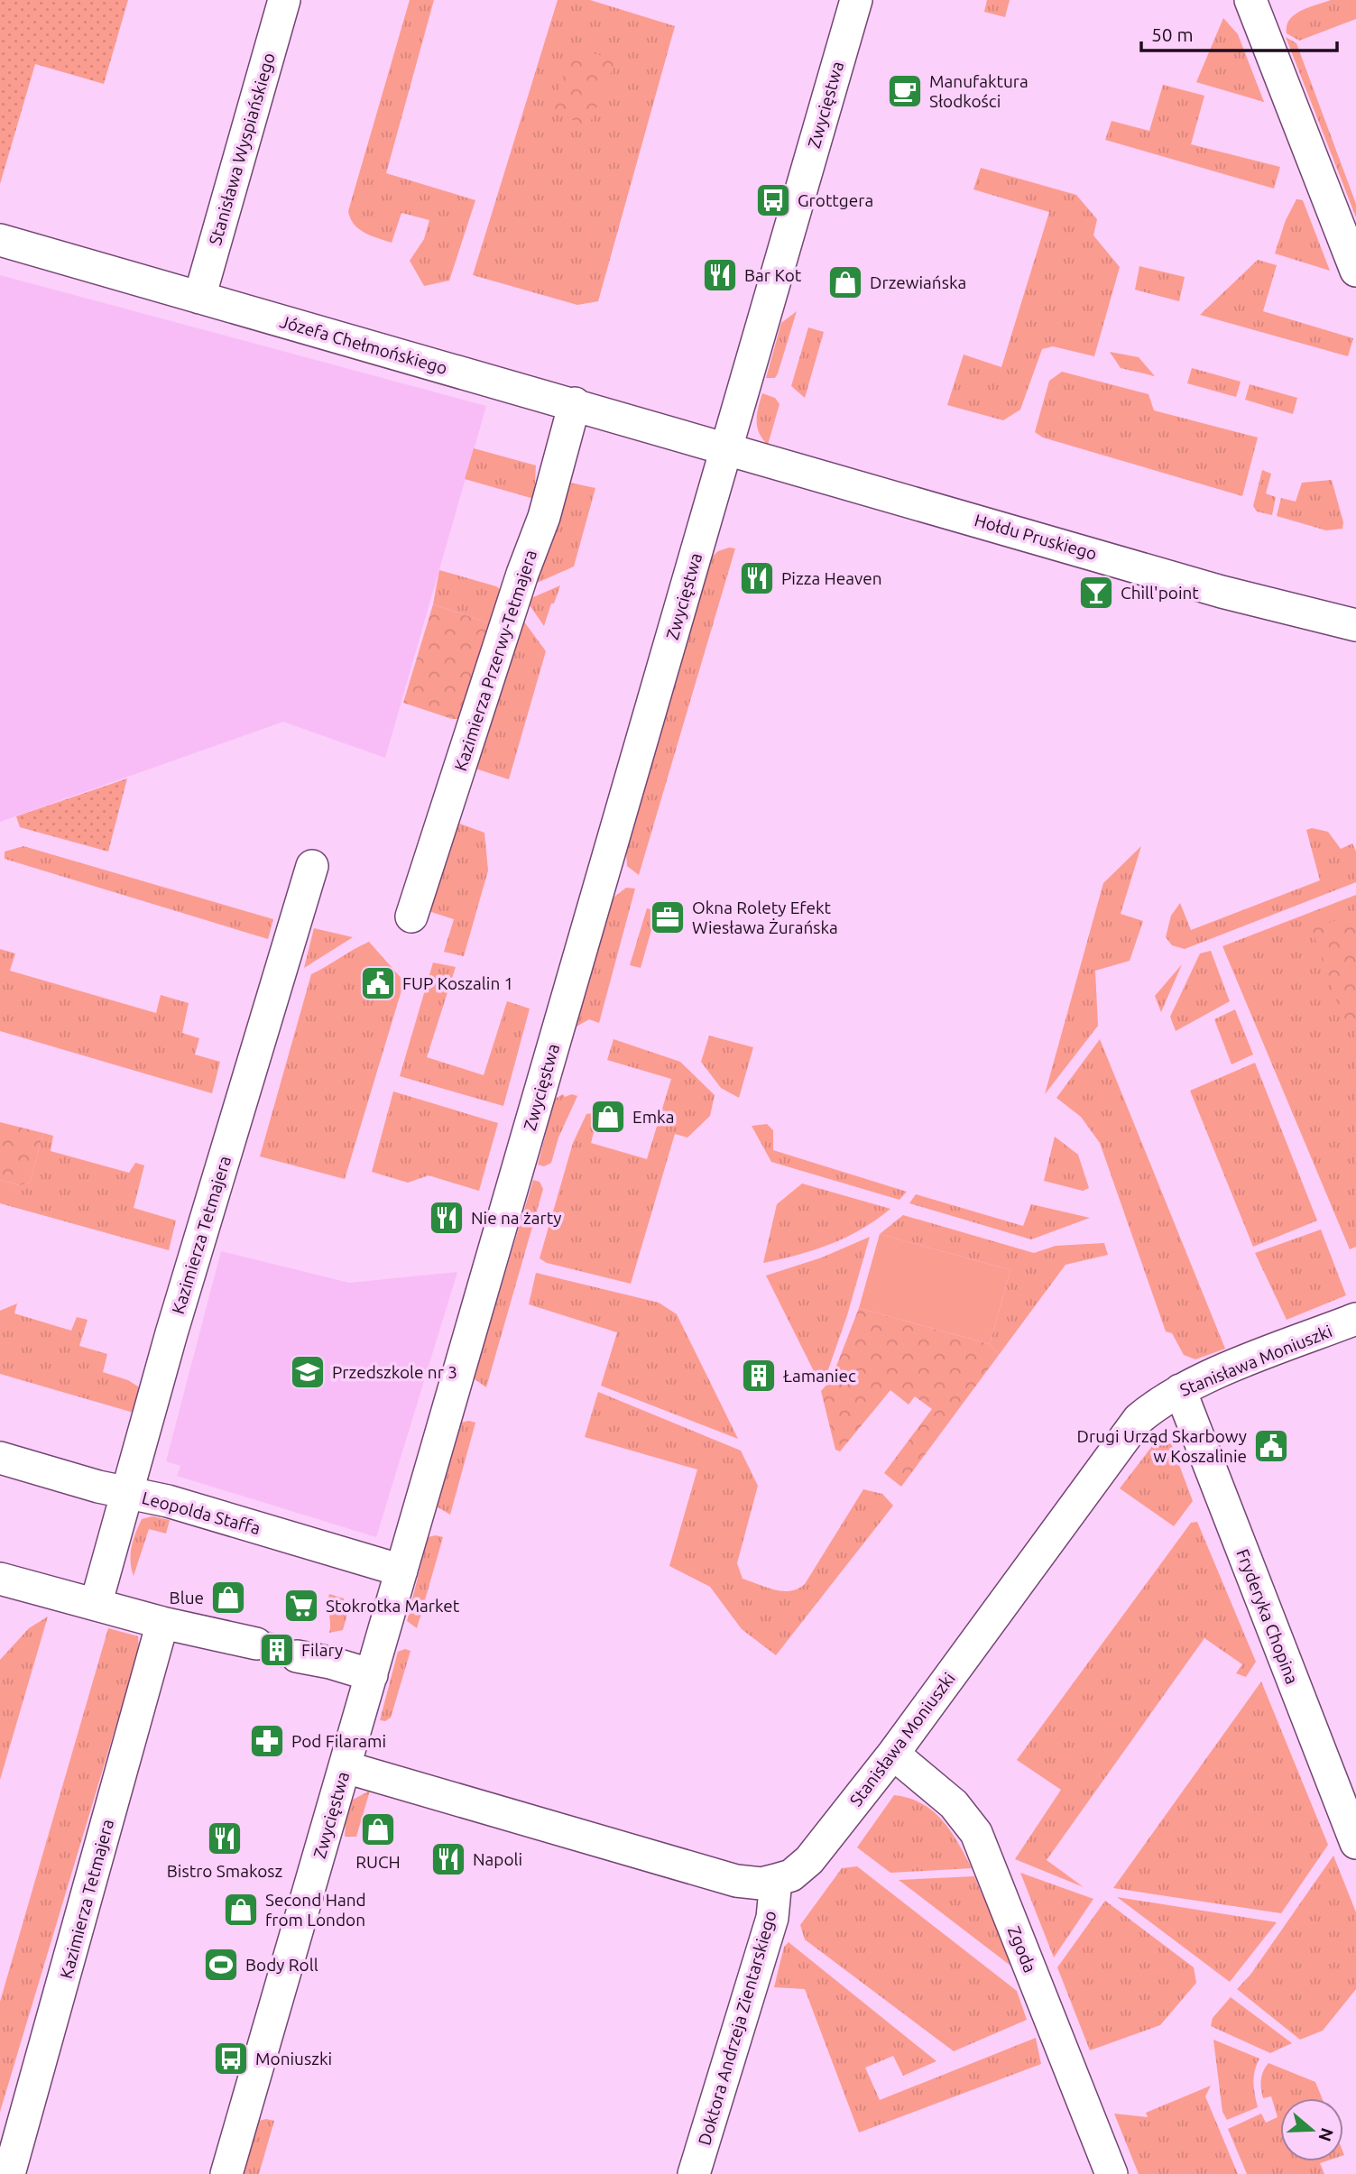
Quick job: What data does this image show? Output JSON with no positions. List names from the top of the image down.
{
  "streets": {
    "street": [
      "Zwycięstwa",
      "Stanisława Wyspiańskiego",
      "Józefa Chełmońskiego",
      "Hołdu Pruskiego",
      "Kazimierza Przerwy-Tetmajera",
      "Kazimierza Tetmajera",
      "Stanisława Moniuszki",
      "Leopolda Staffa",
      "Fryderyka Chopina",
      "Zgoda",
      "Doktora Andrzeja Zientarskiego"
    ]
  },
  "crossings": [
    ["Zwycięstwa", "Józefa Chełmońskiego"],
    ["Zwycięstwa", "Hołdu Pruskiego"],
    ["Zwycięstwa", "Stanisława Moniuszki"],
    ["Zwycięstwa", "Leopolda Staffa"],
    ["Stanisława Wyspiańskiego", "Józefa Chełmońskiego"],
    ["Józefa Chełmońskiego", "Hołdu Pruskiego"],
    ["Józefa Chełmońskiego", "Kazimierza Przerwy-Tetmajera"],
    ["Kazimierza Tetmajera", "Leopolda Staffa"],
    ["Stanisława Moniuszki", "Fryderyka Chopina"],
    ["Stanisława Moniuszki", "Zgoda"],
    ["Stanisława Moniuszki", "Doktora Andrzeja Zientarskiego"]
  ],
  "places": {
    "cafe": ["Manufaktura Słodkości"],
    "bus stop": ["Grottgera", "Moniuszki"],
    "restaurant": [
      "Bar Kot",
      "Pizza Heaven",
      "Nie na żarty",
      "Bistro Smakosz",
      "Napoli"
    ],
    "shop": [
      "Drzewiańska",
      "Emka",
      "Blue",
      "RUCH",
      "Second Hand from London"
    ],
    "bar": ["Chill'point"],
    "office": ["Okna Rolety Efekt Wiesława Żurańska"],
    "public building": ["FUP Koszalin 1", "Drugi Urząd Skarbowy w Koszalinie"],
    "school or university": ["Przedszkole nr 3"],
    "building": ["Łamaniec", "Filary"],
    "supermarket": ["Stokrotka Market"],
    "pharmacy": ["Pod Filarami"],
    "sports": ["Body Roll"]
  },
  "scale_bar": "50 m",
  "north": "right"
}
